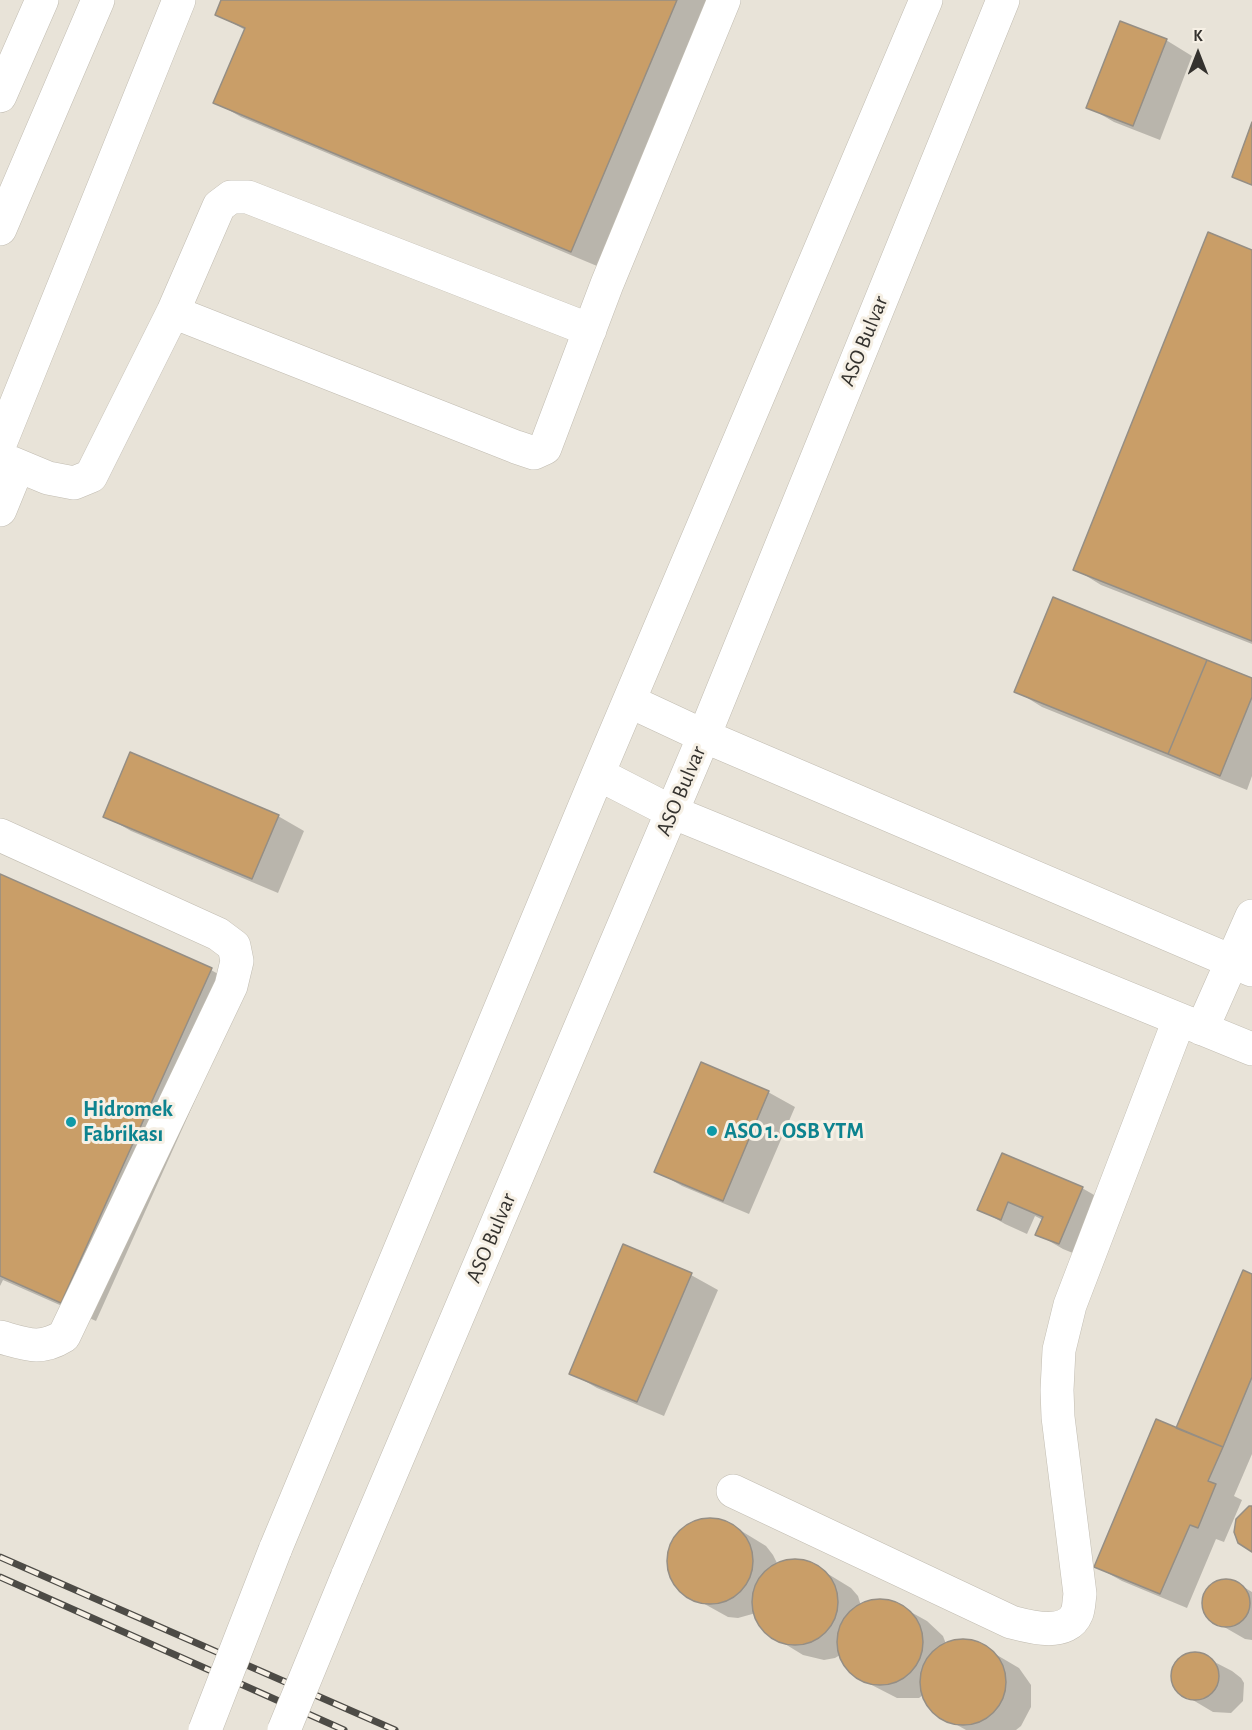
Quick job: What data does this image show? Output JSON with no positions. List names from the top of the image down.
{
  "streets": {
    "street": ["ASO Bulvar"]
  },
  "places": ["Hidromek Fabrikası", "ASO 1. OSB YTM"],
  "north": "top"
}
